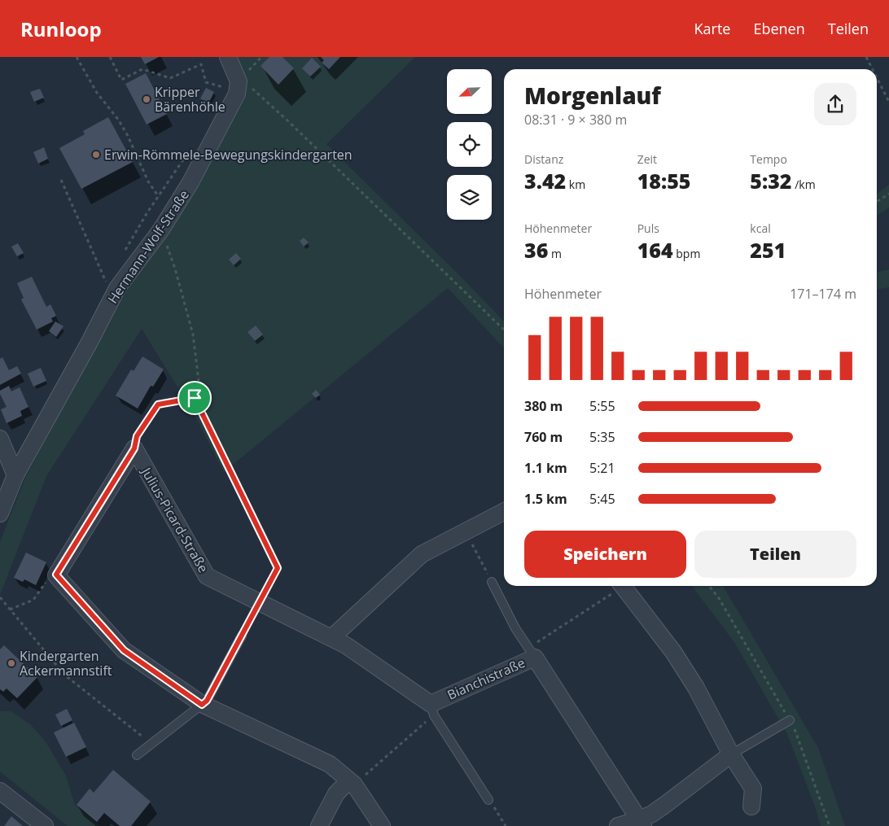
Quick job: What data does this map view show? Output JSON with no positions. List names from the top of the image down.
{
  "streets": {
    "street": ["Hermann-Wolf-Straße", "Julius-Picard-Straße", "Bianchistraße"]
  },
  "crossings": [
    ["Julius-Picard-Straße", "Bianchistraße"]
  ],
  "places": ["Kripper Bärenhöhle", "Erwin-Römmele-Bewegungskindergarten", "Kindergarten Ackermannstift"],
  "north": "bottom left",
  "page": {
    "header": "Runloop",
    "nav": ["Karte", "Ebenen", "Teilen"],
    "heading": ["Morgenlauf", "08:31 · 9 × 380 m"],
    "stats": [
      ["Distanz", "3.42 km"],
      ["Zeit", "18:55"],
      ["Tempo", "5:32 /km"],
      ["Höhenmeter", "36 m"],
      ["Puls", "164 bpm"],
      ["kcal", "251"]
    ],
    "chart": ["Höhenmeter", "171–174 m"],
    "list": [
      {
        "name": "380 m",
        "note": "5:55"
      },
      {
        "name": "760 m",
        "note": "5:35"
      },
      {
        "name": "1.1 km",
        "note": "5:21"
      },
      {
        "name": "1.5 km",
        "note": "5:45"
      }
    ],
    "buttons": ["Speichern", "Teilen"]
  }
}
